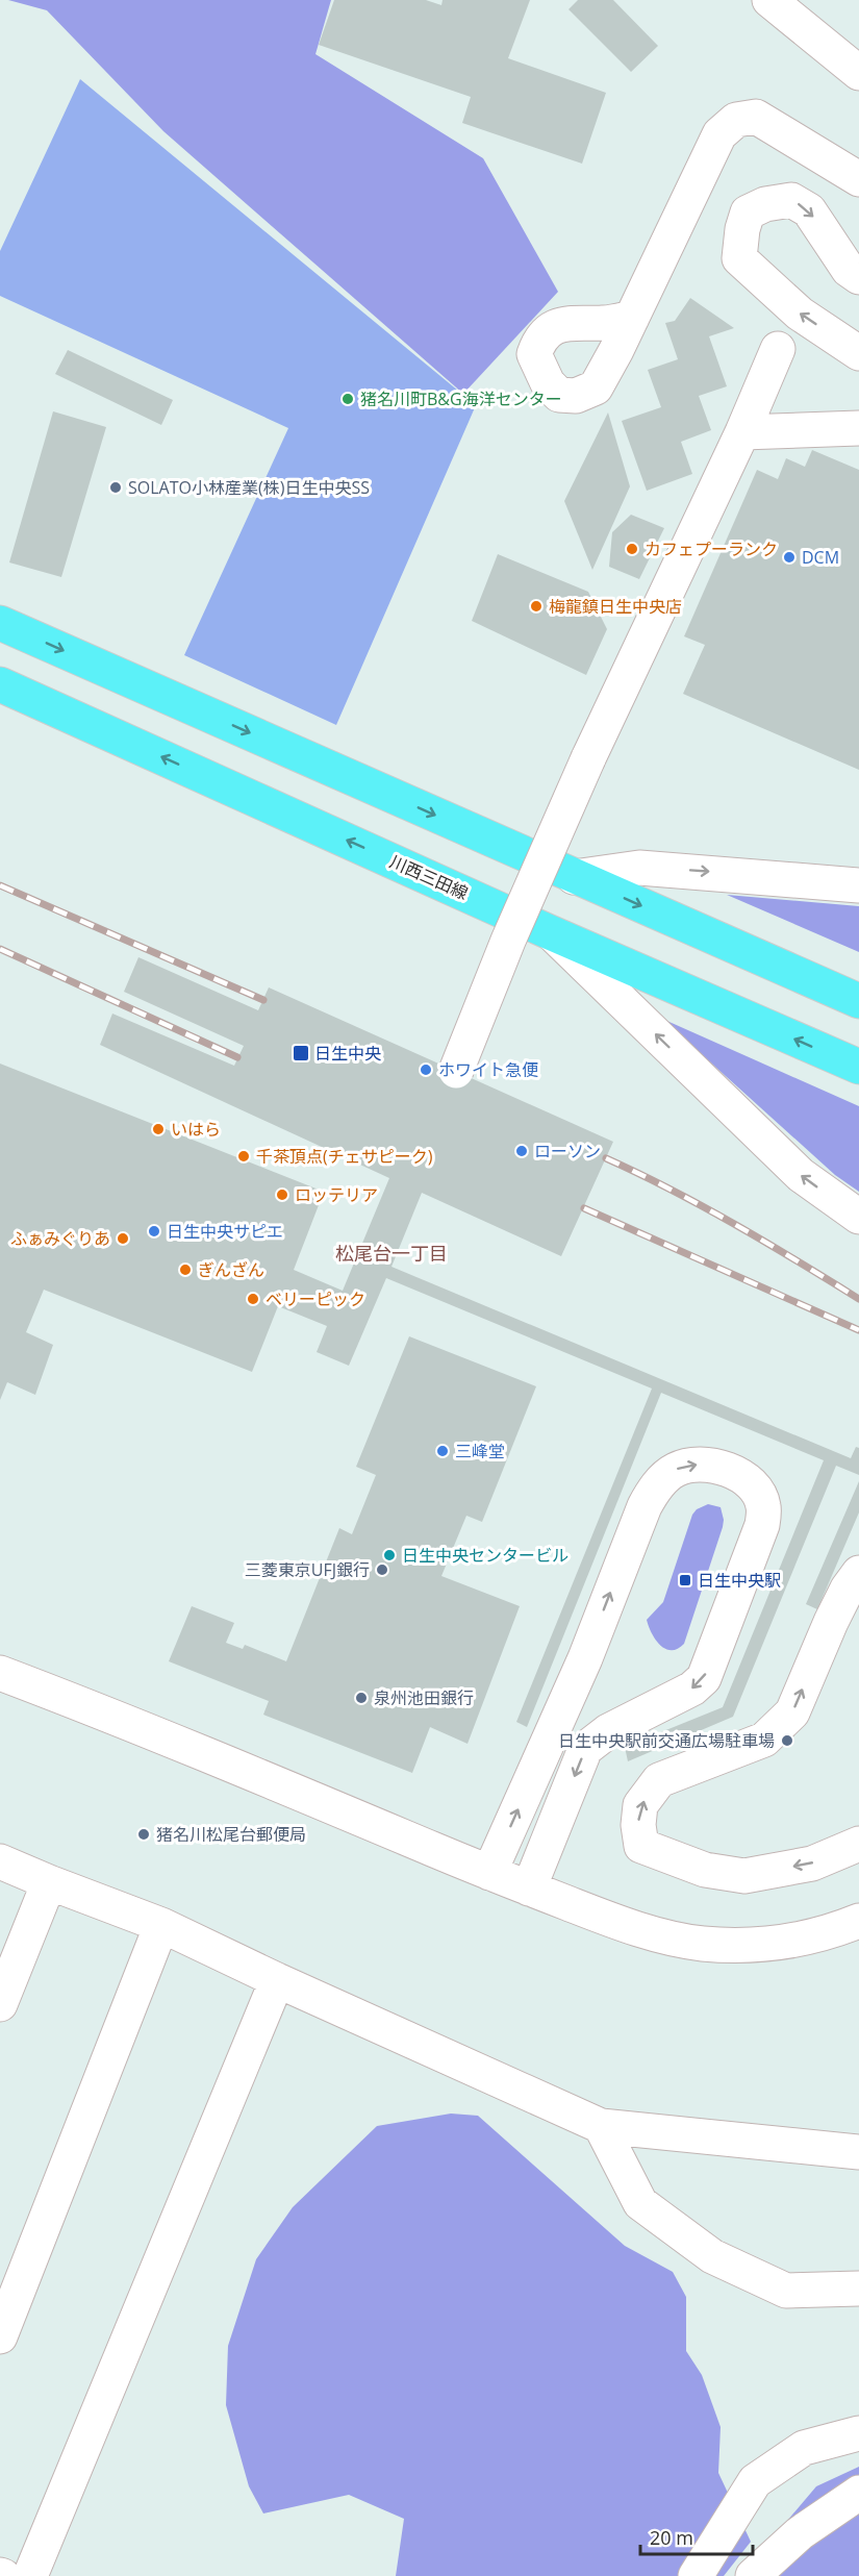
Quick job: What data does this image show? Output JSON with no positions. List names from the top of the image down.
{
  "streets": {
    "main road": ["川西三田線"]
  },
  "districts": ["松尾台一丁目"],
  "places": {
    "other": [
      "猪名川町B&G海洋センター",
      "SOLATO小林産業(株)日生中央SS",
      "カフェプーランク",
      "DCM",
      "梅龍鎮日生中央店",
      "ホワイト急便",
      "いはら",
      "ローソン",
      "千茶頂点(チェサピーク)",
      "ロッテリア",
      "日生中央サピエ",
      "ふぁみぐりあ",
      "ぎんざん",
      "ベリーピック",
      "三峰堂",
      "日生中央センタービル",
      "三菱東京UFJ銀行",
      "泉州池田銀行",
      "日生中央駅前交通広場駐車場",
      "猪名川松尾台郵便局"
    ],
    "transit": ["日生中央", "日生中央駅"]
  },
  "scale_bar": "20 m"
}
